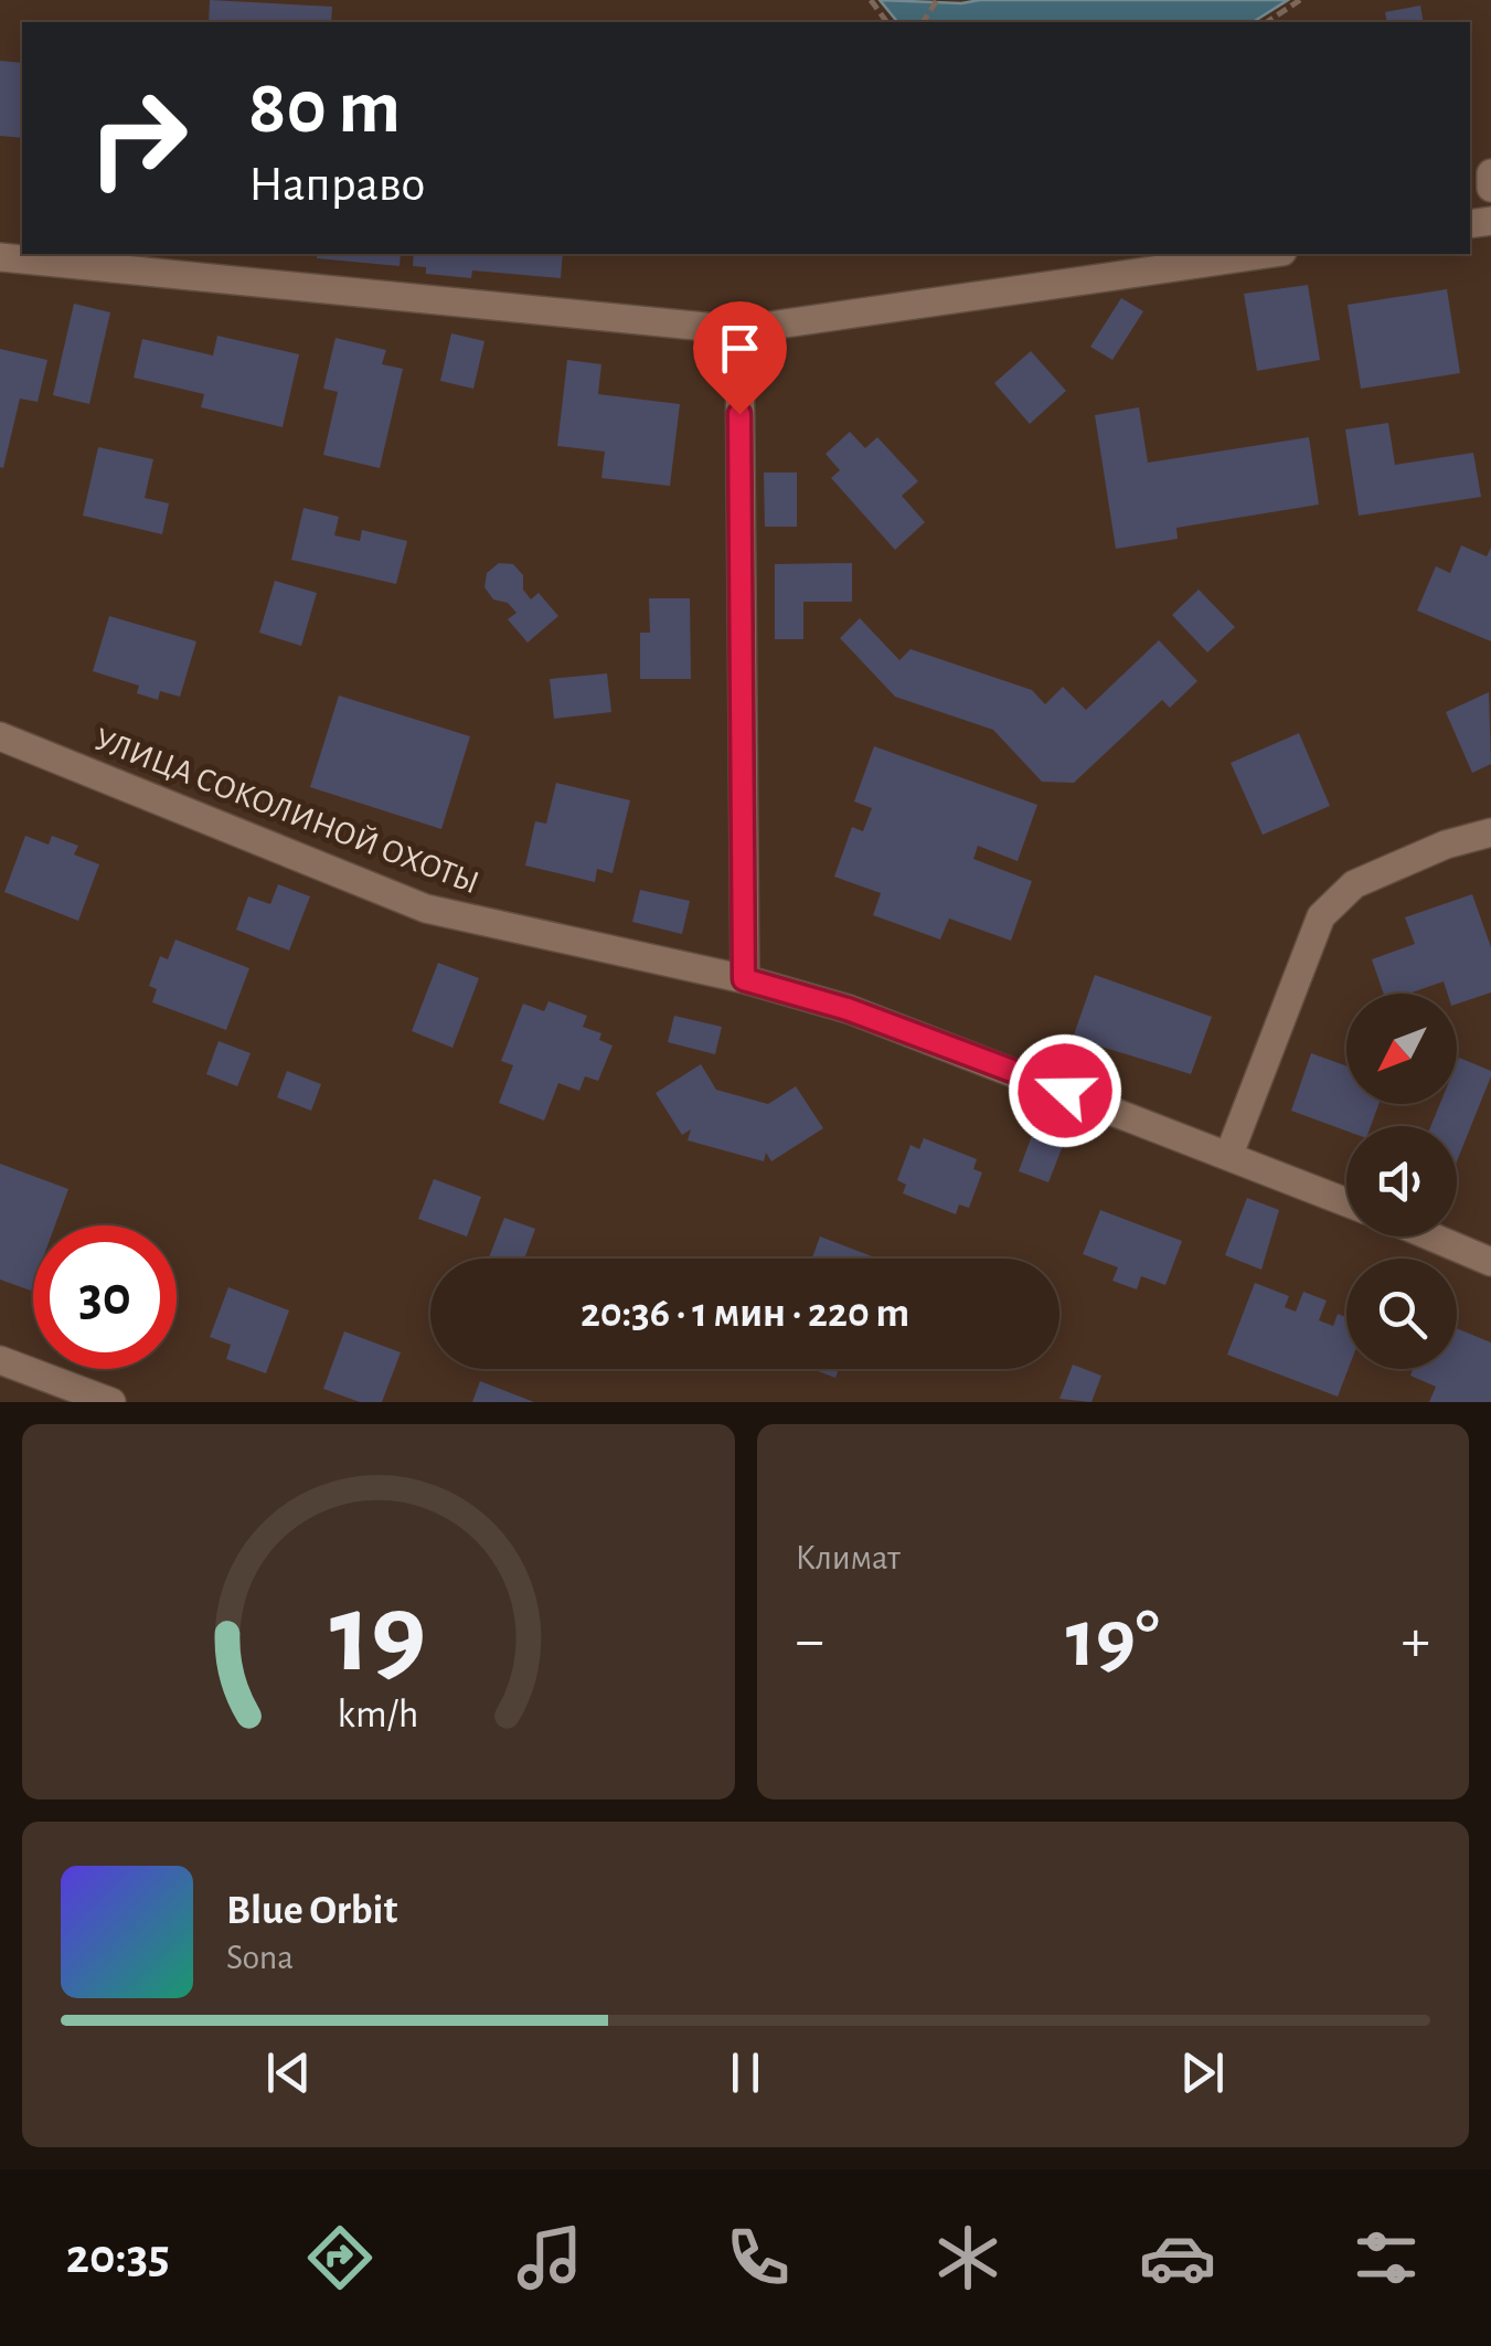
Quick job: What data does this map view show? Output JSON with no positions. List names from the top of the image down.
{
  "streets": {
    "street": ["УЛИЦА СОКОЛИНОЙ ОХОТЫ"]
  },
  "north": "bottom left",
  "page": {
    "turn": ["80 m", "Направо"],
    "limit": "30",
    "trip": "20:36 · 1 мин · 220 m",
    "tile": "Климат",
    "heat": ["−", "19°", "+"],
    "song": ["Blue Orbit", "Sona"],
    "tabs": "20:35",
    "gauge": ["19", "km/h"]
  }
}
